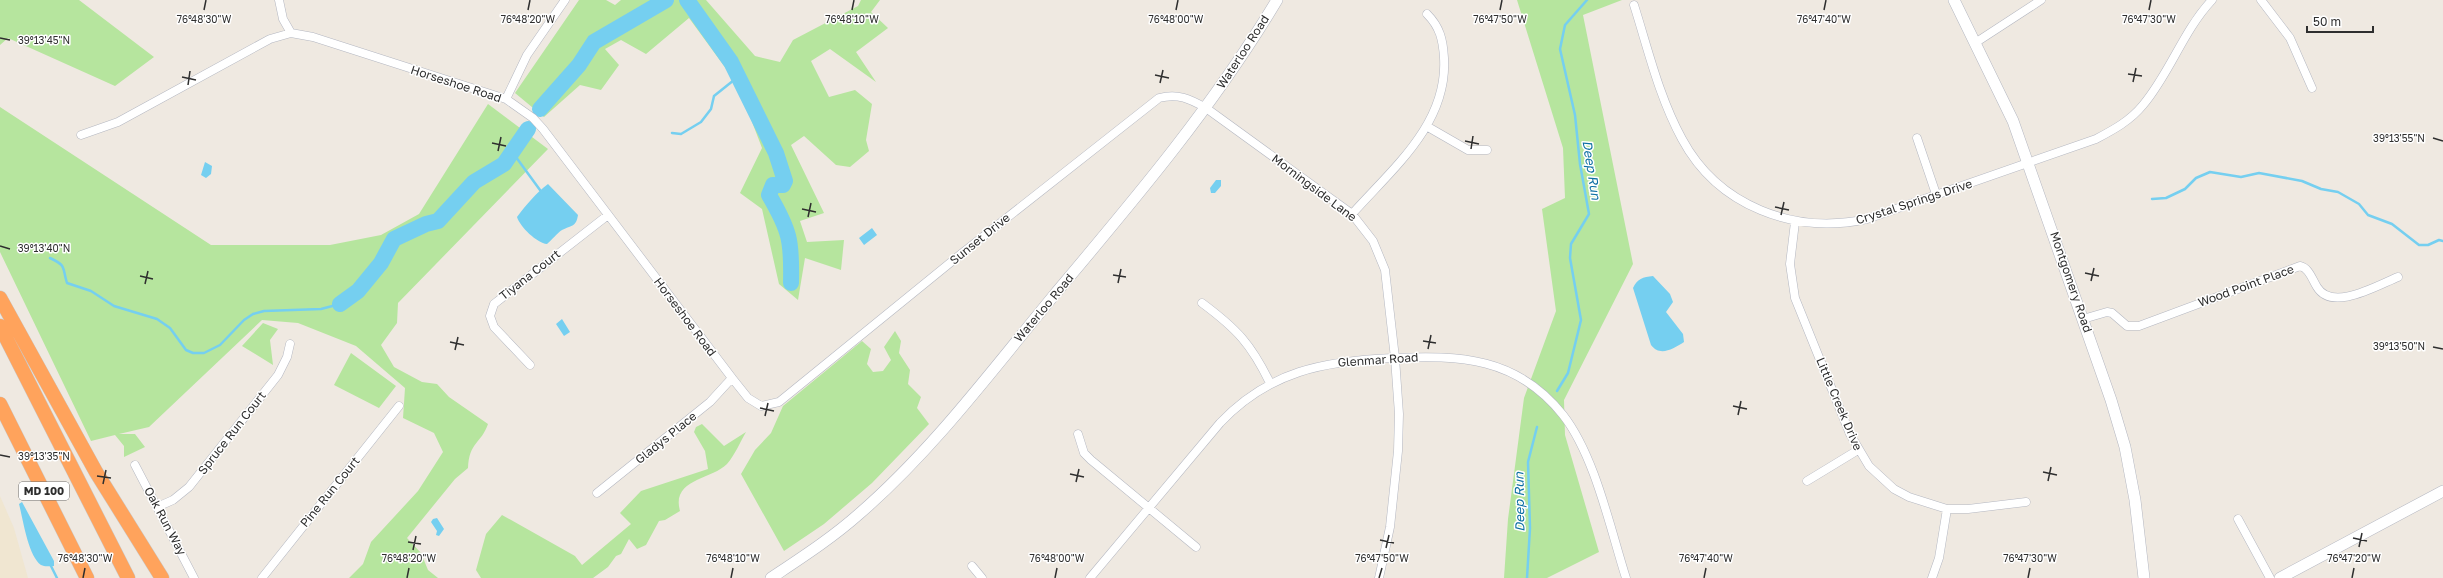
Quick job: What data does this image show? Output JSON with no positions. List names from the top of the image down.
{
  "streets": {
    "highway": ["MD 100"],
    "main road": ["Waterloo Road", "Montgomery Road"],
    "street": [
      "Horseshoe Road",
      "Morningside Lane",
      "Crystal Springs Drive",
      "Sunset Drive",
      "Tiyana Court",
      "Wood Point Place",
      "Glenmar Road",
      "Little Creek Drive",
      "Spruce Run Court",
      "Gladys Place",
      "Pine Run Court",
      "Oak Run Way"
    ]
  },
  "crossings": [
    ["Waterloo Road", "Morningside Lane"],
    ["Waterloo Road", "Sunset Drive"],
    ["Horseshoe Road", "Sunset Drive"],
    ["Horseshoe Road", "Tiyana Court"],
    ["Horseshoe Road", "Gladys Place"],
    ["Morningside Lane", "Sunset Drive"],
    ["Morningside Lane", "Glenmar Road"],
    ["Crystal Springs Drive", "Montgomery Road"],
    ["Crystal Springs Drive", "Little Creek Drive"],
    ["Montgomery Road", "Wood Point Place"],
    ["Spruce Run Court", "Oak Run Way"]
  ],
  "water": ["Deep Run"],
  "scale_bar": "50 m",
  "coordinates": [
    "76°48'30\"W",
    "76°48'20\"W",
    "76°48'10\"W",
    "76°48'00\"W",
    "76°47'50\"W",
    "76°47'40\"W",
    "76°47'30\"W",
    "39°13'45\"N",
    "39°13'55\"N",
    "39°13'40\"N",
    "39°13'50\"N",
    "39°13'35\"N",
    "76°47'20\"W"
  ]
}
